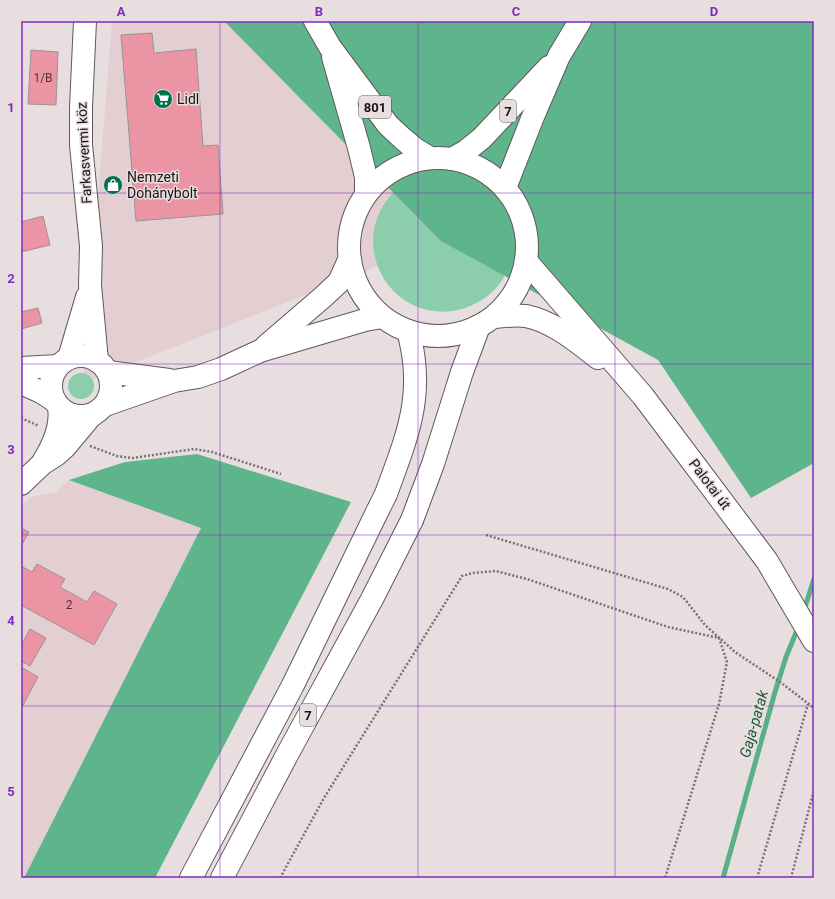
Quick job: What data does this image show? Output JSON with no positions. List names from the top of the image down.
{
  "streets": {
    "main road": [
      "801",
      "7",
      "Farkasvermi köz",
      "Palotai út"
    ]
  },
  "crossings": [
    ["801", "7"],
    ["7", "Palotai út"]
  ],
  "water": ["Gaja-patak"],
  "places": {
    "supermarket": ["Lidl"],
    "shop": ["Nemzeti Dohánybolt"]
  },
  "house_numbers": ["1/B", "2"],
  "grid": {
    "columns": [
      "A",
      "B",
      "C",
      "D"
    ],
    "rows": [
      "1",
      "2",
      "3",
      "4",
      "5"
    ]
  }
}
